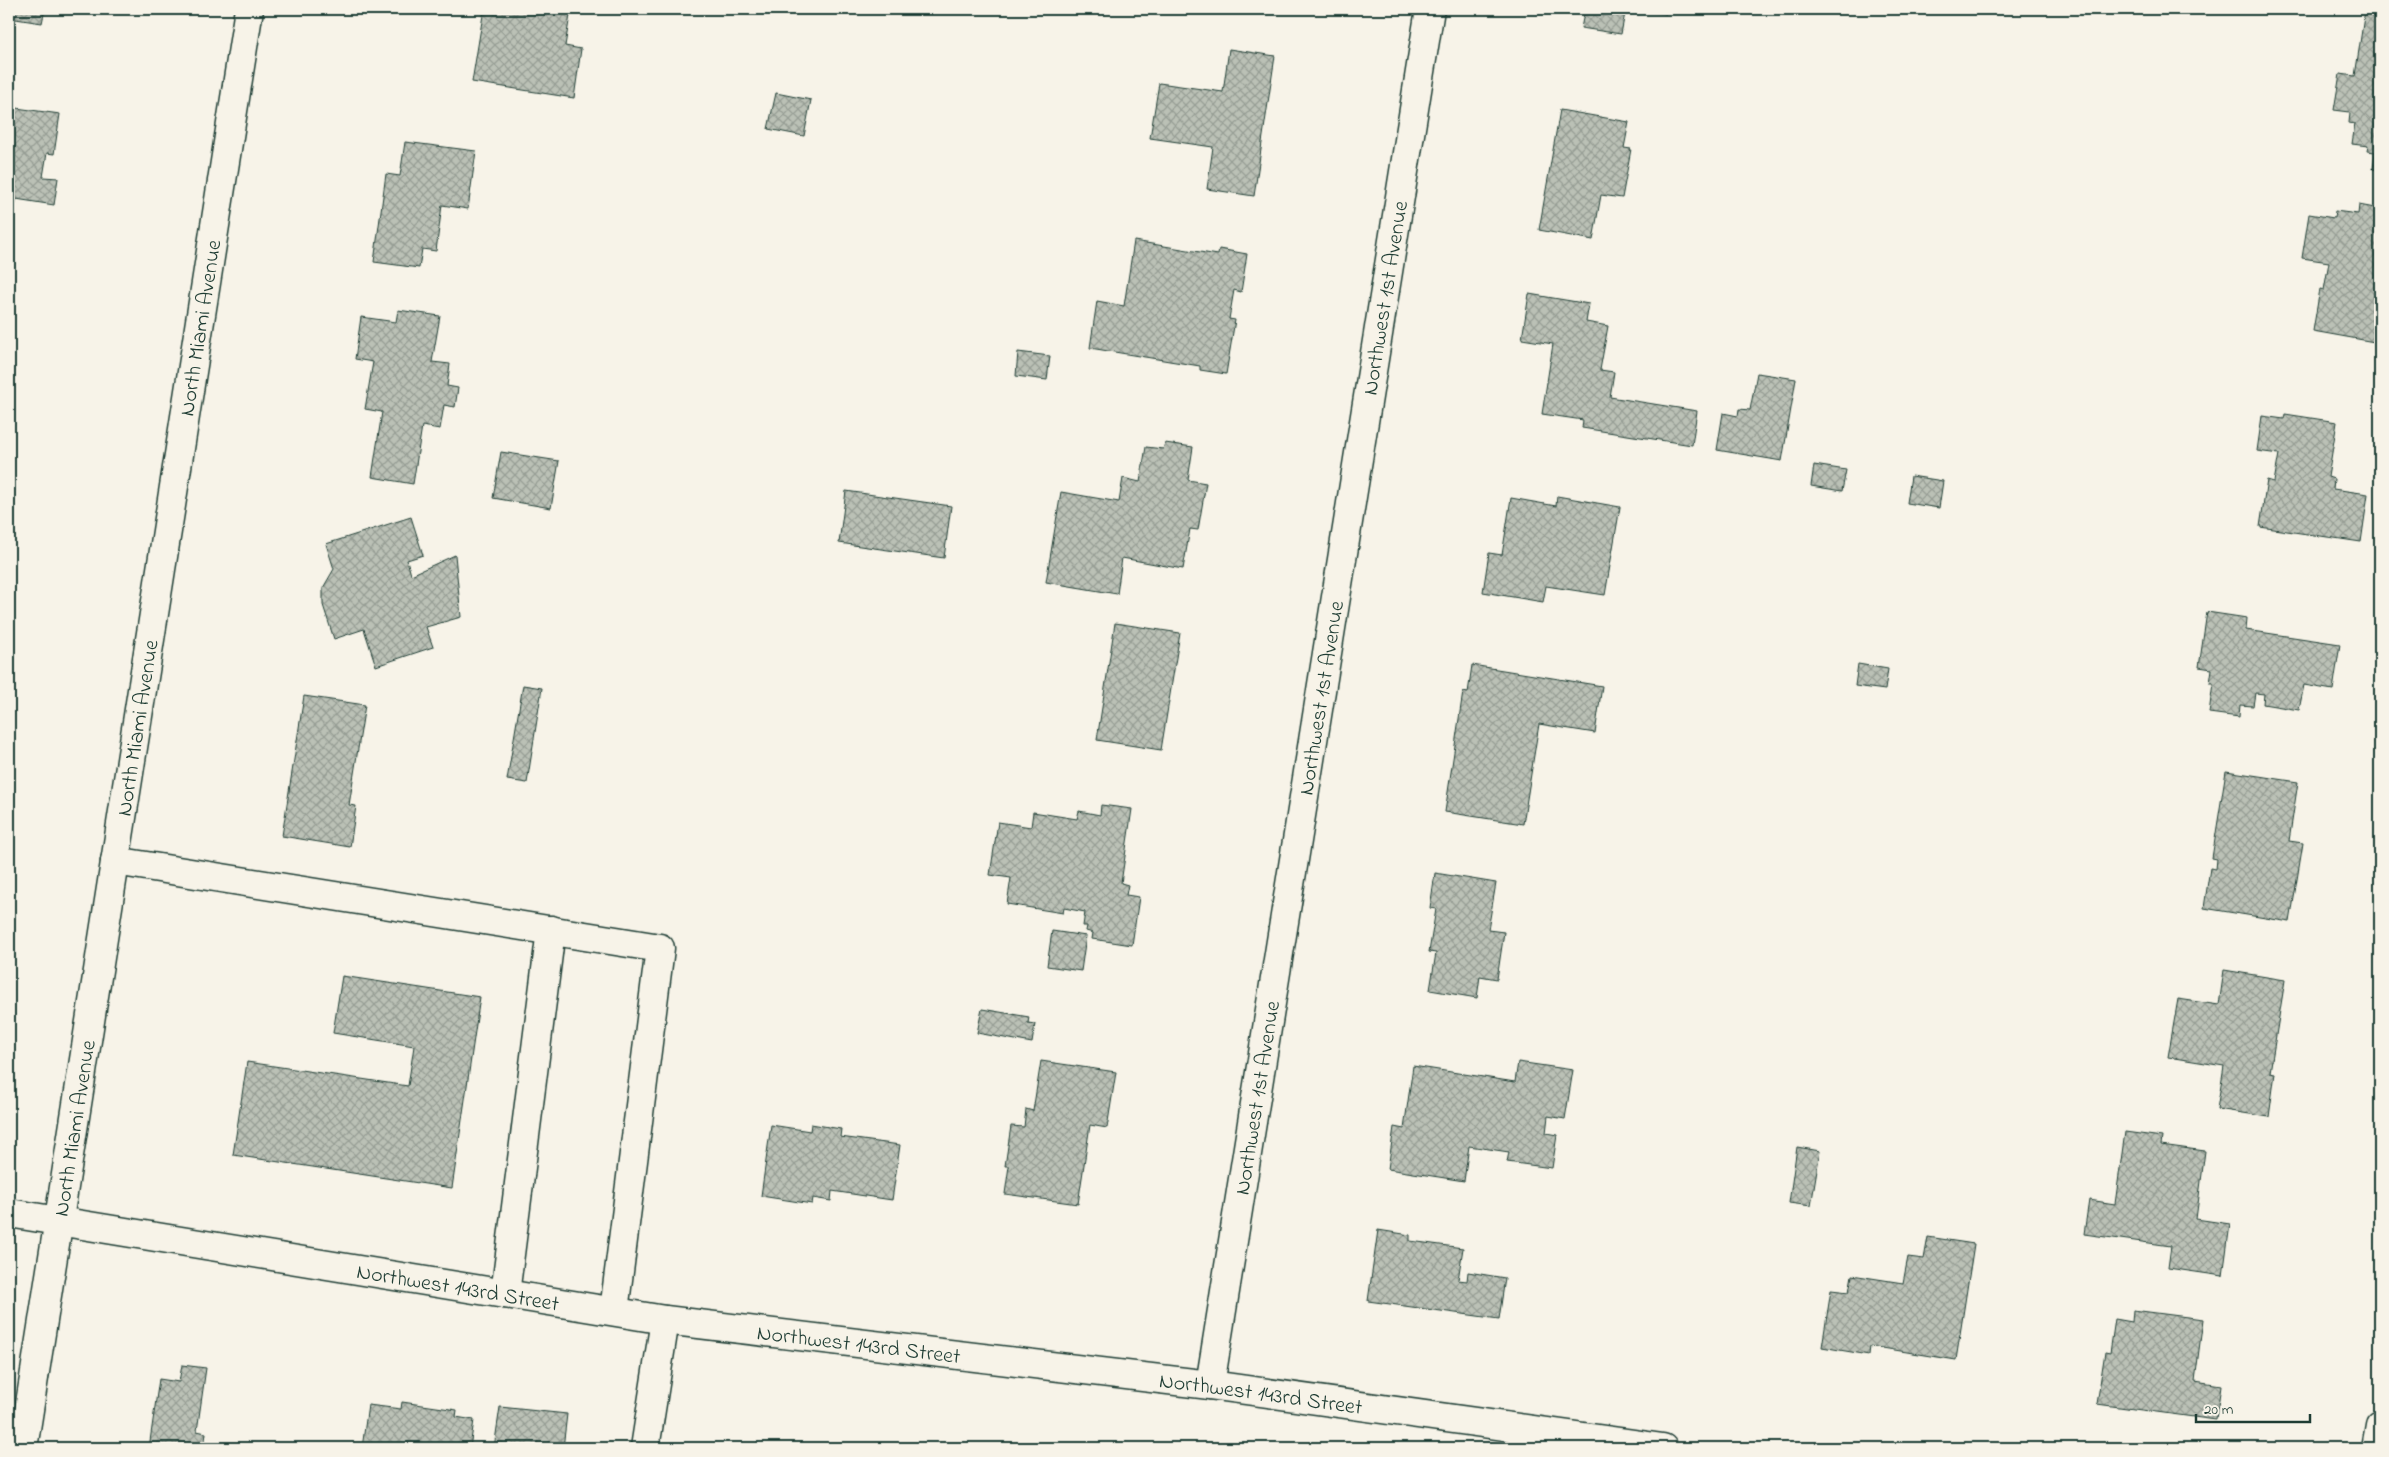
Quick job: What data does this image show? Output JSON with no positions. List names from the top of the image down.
{
  "streets": {
    "street": ["Northwest 1st Avenue", "North Miami Avenue", "Northwest 143rd Street"]
  },
  "crossings": [
    ["Northwest 1st Avenue", "Northwest 143rd Street"],
    ["North Miami Avenue", "Northwest 143rd Street"]
  ],
  "scale_bar": "20 m"
}
